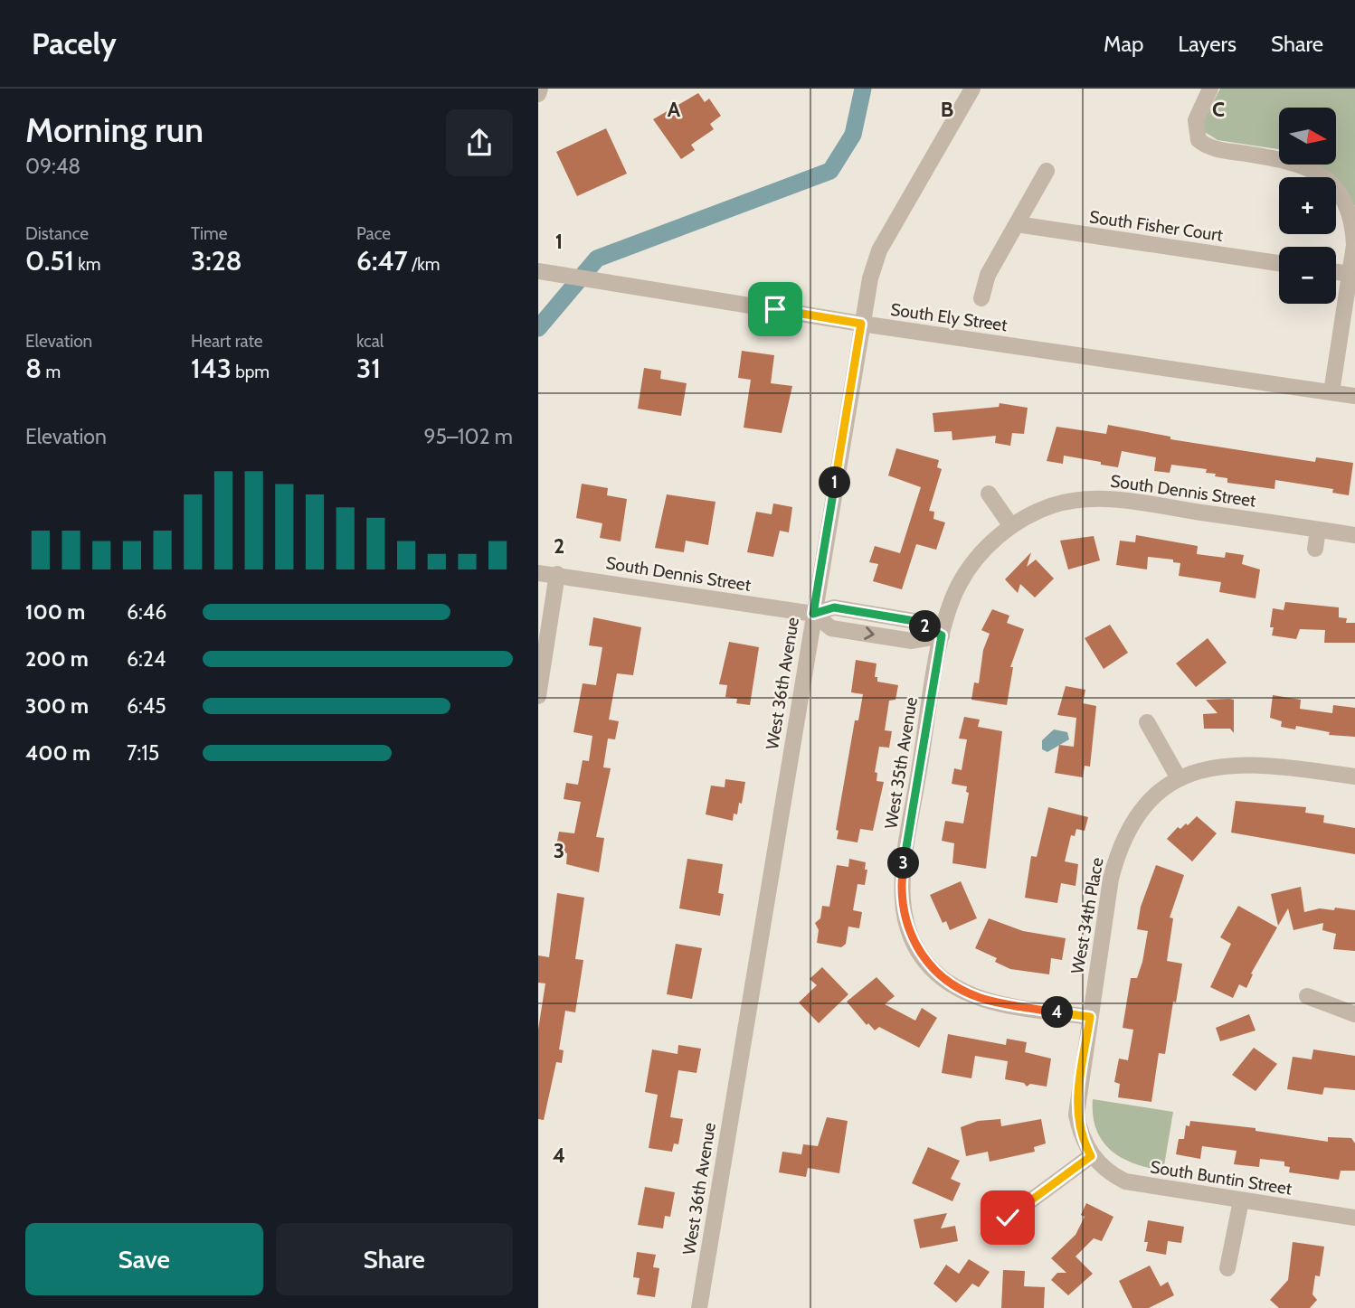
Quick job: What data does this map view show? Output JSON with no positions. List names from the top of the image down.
{
  "streets": {
    "street": [
      "South Fisher Court",
      "South Ely Street",
      "South Dennis Street",
      "West 36th Avenue",
      "West 35th Avenue",
      "West 34th Place",
      "South Buntin Street"
    ]
  },
  "crossings": [
    ["South Ely Street", "West 36th Avenue"],
    ["South Dennis Street", "West 36th Avenue"],
    ["South Dennis Street", "West 35th Avenue"],
    ["West 35th Avenue", "West 34th Place"],
    ["West 34th Place", "South Buntin Street"]
  ],
  "north": "right",
  "page": {
    "header": "Pacely",
    "nav": ["Map", "Layers", "Share"],
    "heading": ["Morning run", "09:48"],
    "map_buttons": ["+", "−"],
    "stats": [
      ["Distance", "0.51 km"],
      ["Time", "3:28"],
      ["Pace", "6:47 /km"],
      ["Elevation", "8 m"],
      ["Heart rate", "143 bpm"],
      ["kcal", "31"]
    ],
    "chart": ["Elevation", "95–102 m"],
    "pins": [
      "1",
      "2",
      "3",
      "4"
    ],
    "list": [
      {
        "name": "100 m",
        "note": "6:46"
      },
      {
        "name": "200 m",
        "note": "6:24"
      },
      {
        "name": "300 m",
        "note": "6:45"
      },
      {
        "name": "400 m",
        "note": "7:15"
      }
    ],
    "buttons": ["Save", "Share"]
  },
  "grid": {
    "columns": ["A", "B", "C"],
    "rows": [
      "1",
      "2",
      "3",
      "4"
    ]
  }
}
